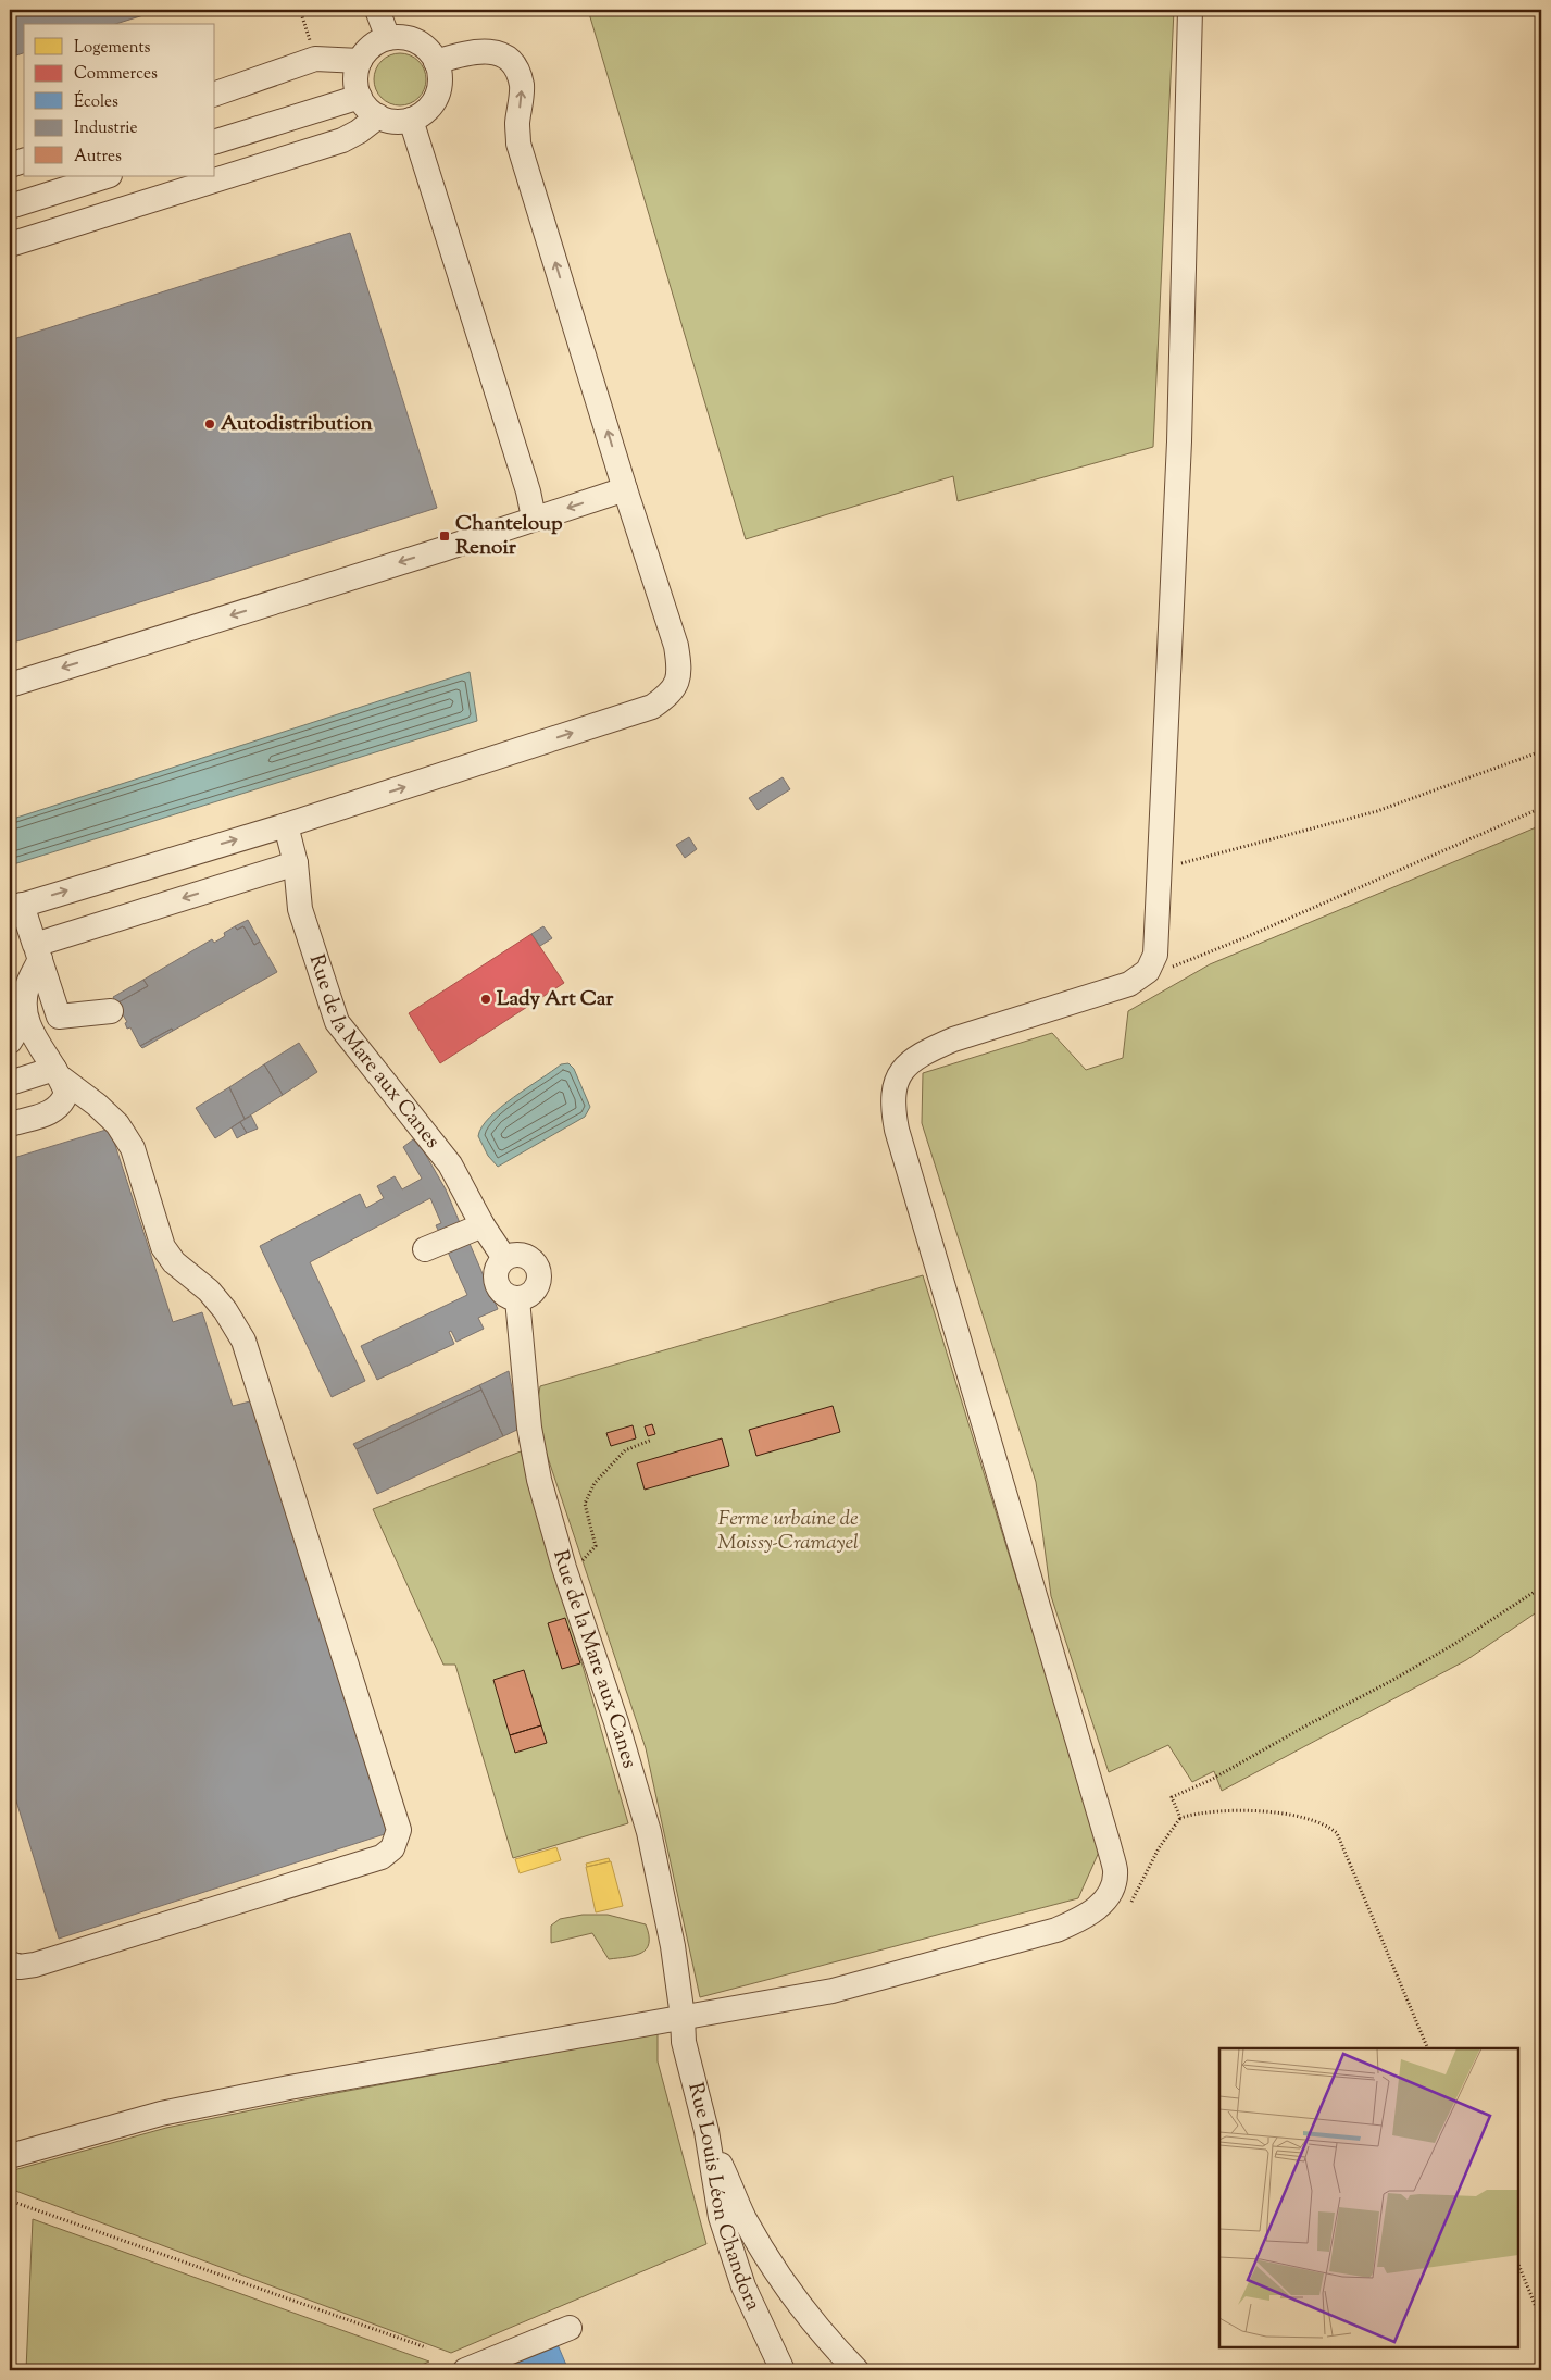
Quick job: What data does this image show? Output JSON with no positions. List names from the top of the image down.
{
  "streets": {
    "street": ["Rue de la Mare aux Canes", "Rue Louis Léon Chandora"]
  },
  "crossings": [
    ["Rue de la Mare aux Canes", "Rue Louis Léon Chandora"]
  ],
  "parks": ["Ferme urbaine de Moissy-Cramayel"],
  "places": {
    "other": ["Autodistribution", "Lady Art Car"],
    "transit": ["Chanteloup Renoir"]
  },
  "legend": [
    "Logements",
    "Commerces",
    "Écoles",
    "Industrie",
    "Autres"
  ]
}
